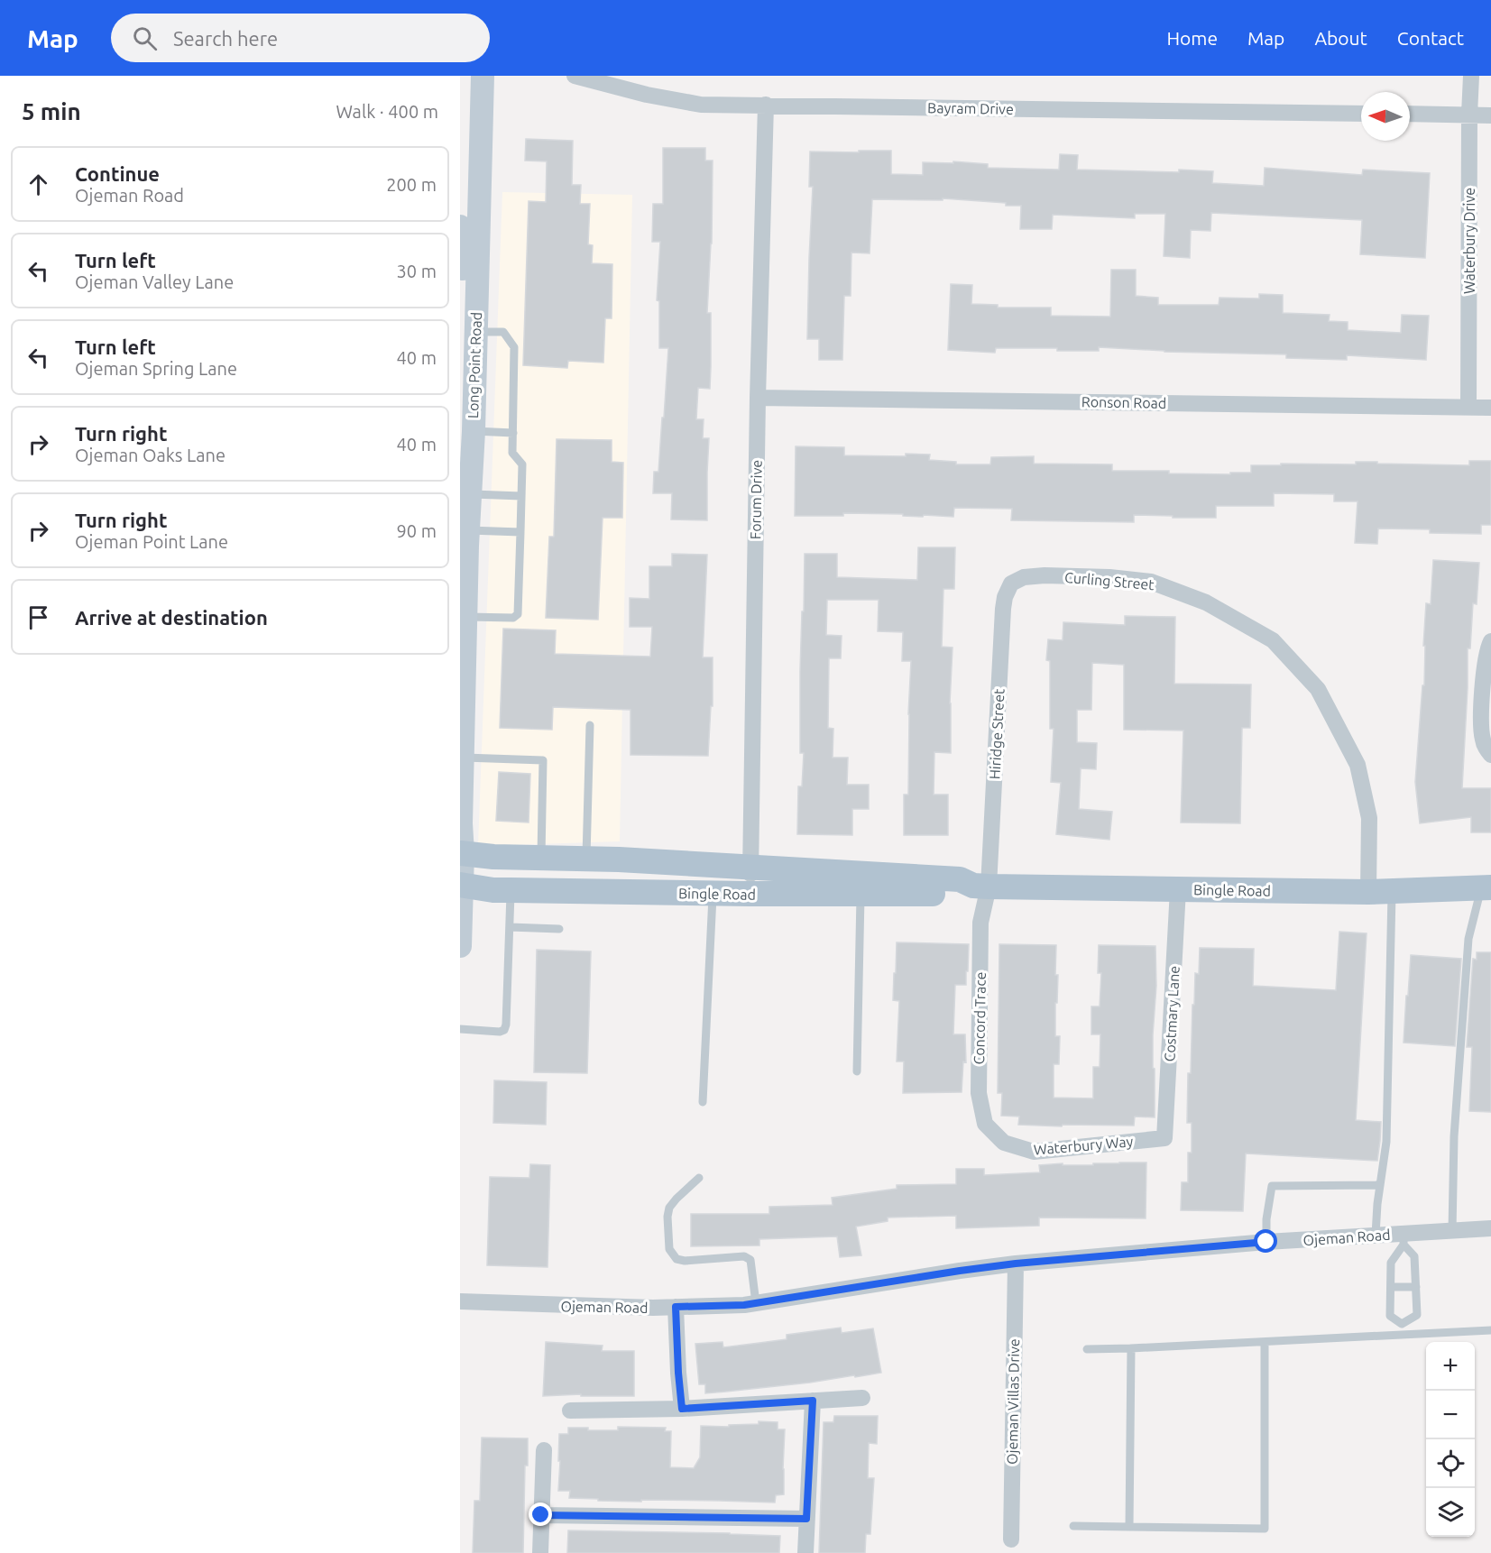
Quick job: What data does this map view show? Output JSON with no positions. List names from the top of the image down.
{
  "streets": {
    "main road": ["Long Point Road", "Bingle Road"],
    "street": [
      "Bayram Drive",
      "Waterbury Drive",
      "Ronson Road",
      "Forum Drive",
      "Curling Street",
      "Hiridge Street",
      "Costmary Lane",
      "Concord Trace",
      "Waterbury Way",
      "Ojeman Road",
      "Ojeman Villas Drive"
    ]
  },
  "crossings": [
    ["Bayram Drive", "Forum Drive"],
    ["Waterbury Drive", "Ronson Road"],
    ["Long Point Road", "Bingle Road"],
    ["Ronson Road", "Forum Drive"],
    ["Forum Drive", "Bingle Road"],
    ["Curling Street", "Hiridge Street"],
    ["Curling Street", "Bingle Road"],
    ["Hiridge Street", "Bingle Road"],
    ["Hiridge Street", "Concord Trace"],
    ["Bingle Road", "Costmary Lane"],
    ["Bingle Road", "Concord Trace"],
    ["Costmary Lane", "Waterbury Way"],
    ["Concord Trace", "Waterbury Way"],
    ["Ojeman Road", "Ojeman Villas Drive"]
  ],
  "north": "left",
  "page": {
    "header": "Map",
    "search": "Search here",
    "nav": [
      "Home",
      "Map",
      "About",
      "Contact"
    ],
    "heading": ["5 min", "Walk · 400 m"],
    "list": [
      ["Continue", "Ojeman Road", "200 m"],
      ["Turn left", "Ojeman Valley Lane", "30 m"],
      ["Turn left", "Ojeman Spring Lane", "40 m"],
      ["Turn right", "Ojeman Oaks Lane", "40 m"],
      ["Turn right", "Ojeman Point Lane", "90 m"],
      "Arrive at destination"
    ],
    "map_buttons": ["+", "−"]
  }
}
